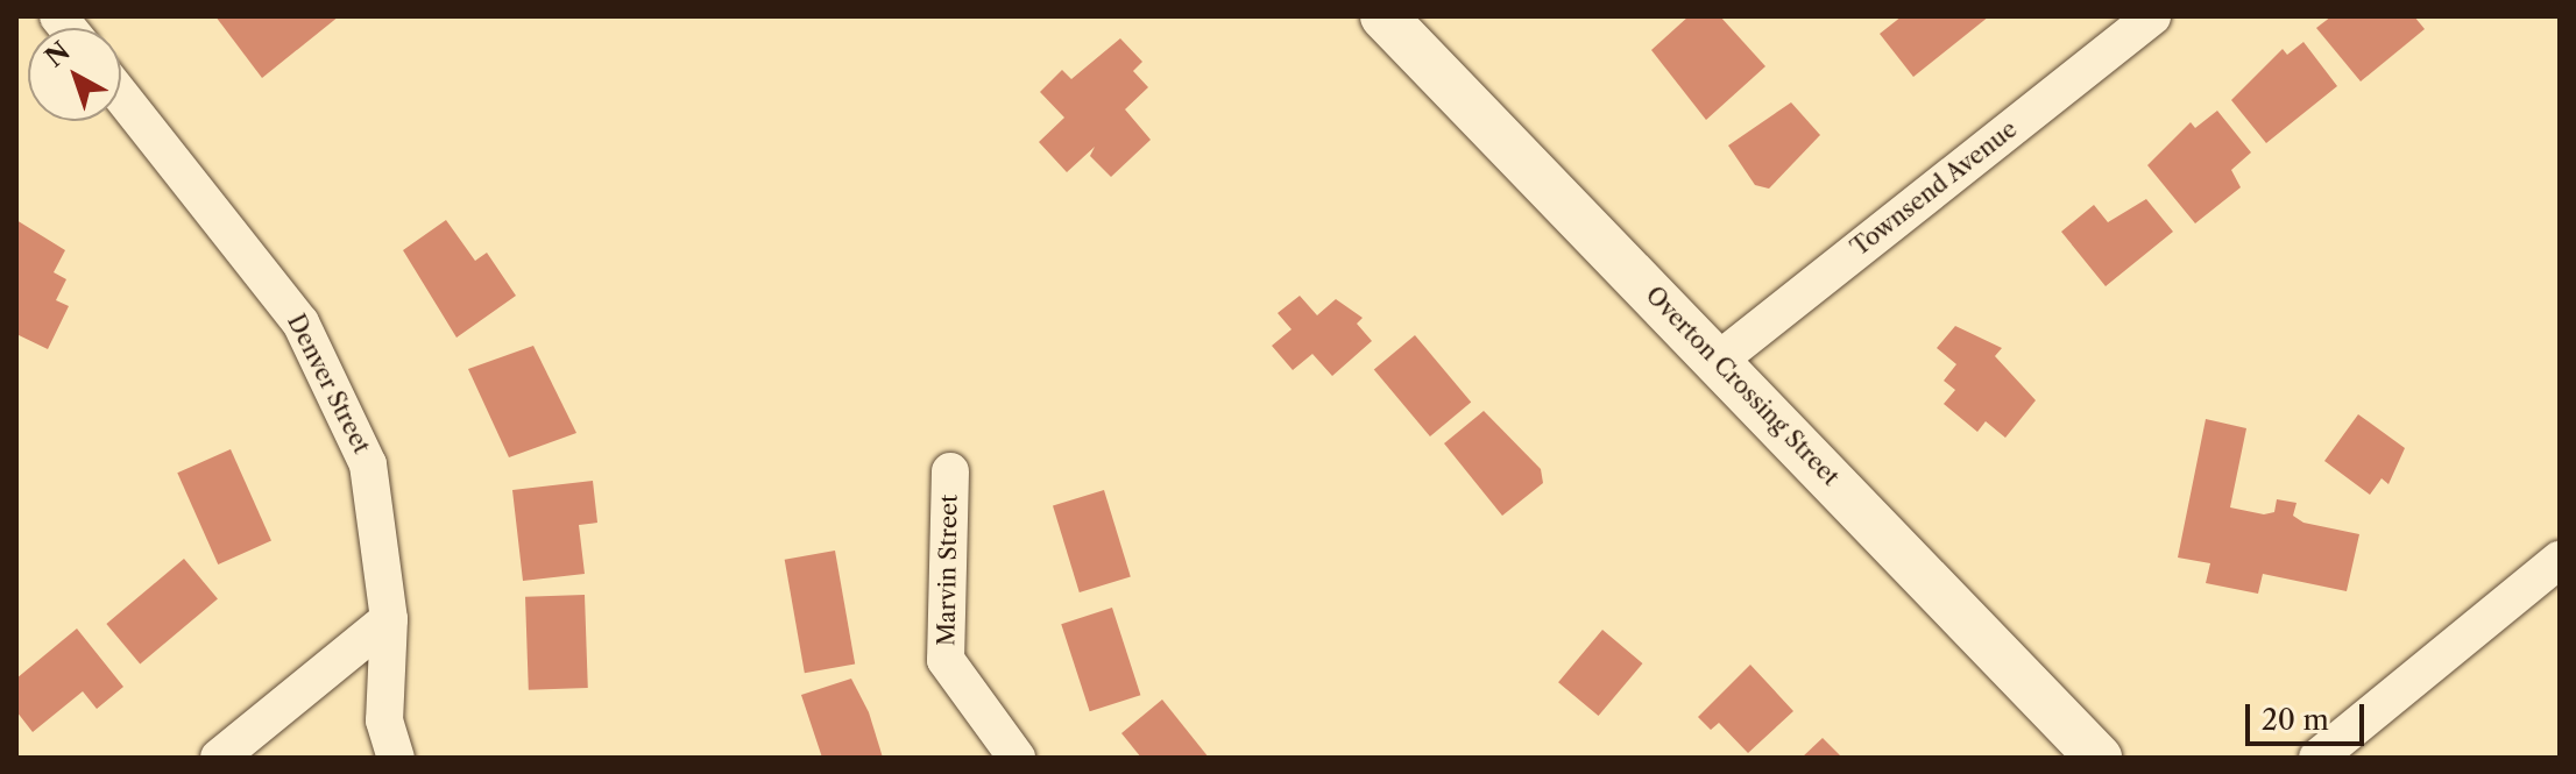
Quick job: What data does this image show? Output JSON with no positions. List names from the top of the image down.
{
  "streets": {
    "street": [
      "Townsend Avenue",
      "Denver Street",
      "Overton Crossing Street",
      "Marvin Street"
    ]
  },
  "crossings": [
    ["Townsend Avenue", "Overton Crossing Street"]
  ],
  "scale_bar": "20 m",
  "north": "top left"
}
